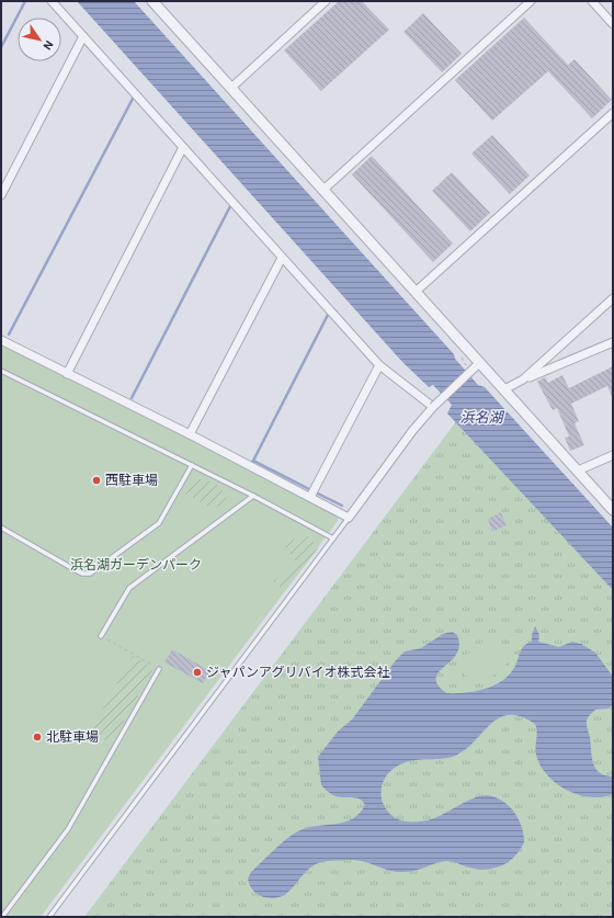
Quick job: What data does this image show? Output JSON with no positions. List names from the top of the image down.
{
  "water": ["浜名湖"],
  "parks": ["浜名湖ガーデンパーク"],
  "places": ["西駐車場", "ジャパンアグリバイオ株式会社", "北駐車場"],
  "north": "bottom right"
}
